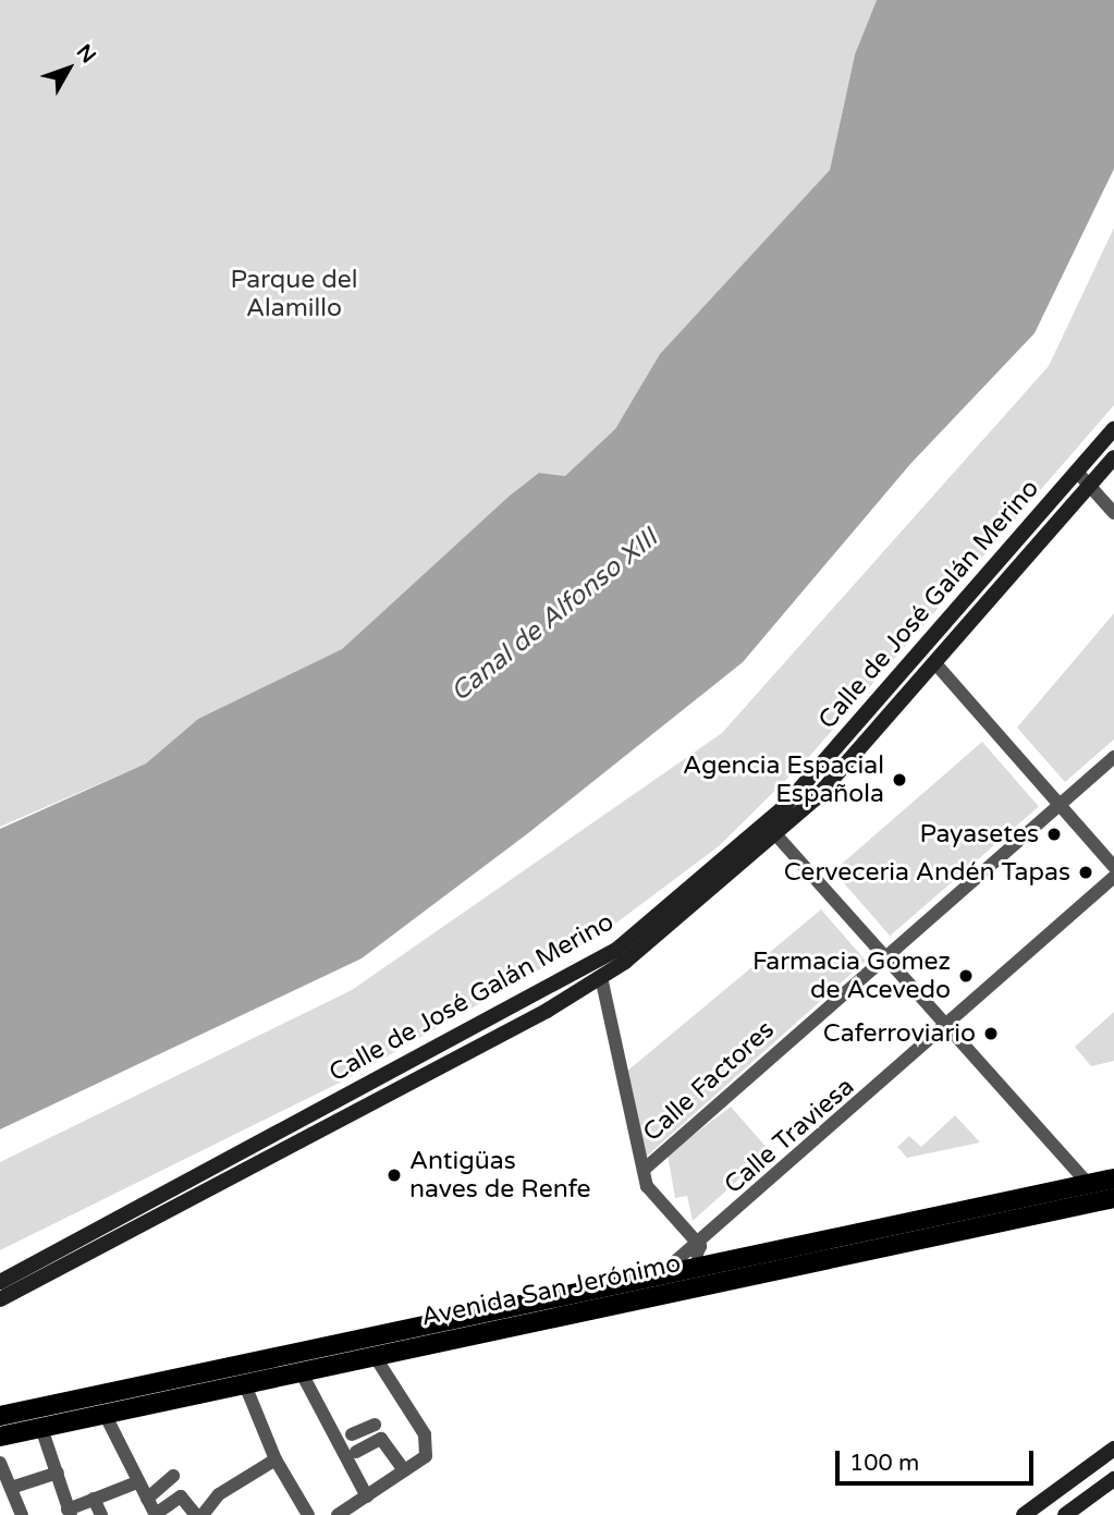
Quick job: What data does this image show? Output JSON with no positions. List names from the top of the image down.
{
  "streets": {
    "main road": ["Calle de José Galán Merino", "Avenida San Jerónimo"],
    "street": ["Calle Factores", "Calle Traviesa"]
  },
  "crossings": [
    ["Calle Traviesa", "Avenida San Jerónimo"]
  ],
  "water": ["Canal de Alfonso XIII"],
  "parks": ["Parque del Alamillo"],
  "places": [
    "Agencia Espacial Española",
    "Payasetes",
    "Cerveceria Andén Tapas",
    "Farmacia Gomez de Acevedo",
    "Caferroviario",
    "Antigüas naves de Renfe"
  ],
  "scale_bar": "100 m",
  "north": "top right"
}
